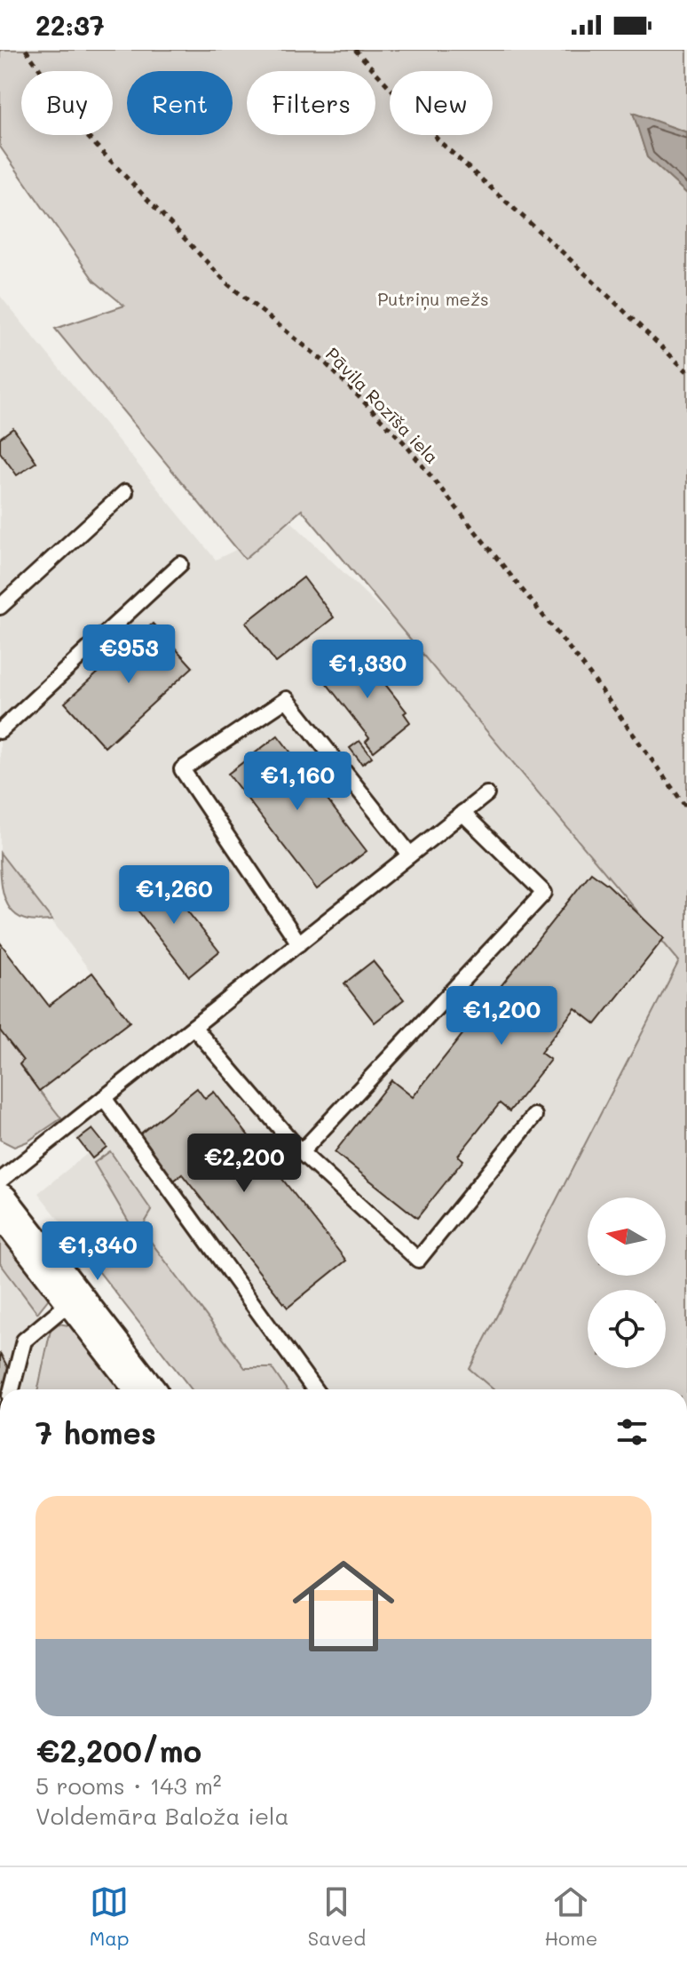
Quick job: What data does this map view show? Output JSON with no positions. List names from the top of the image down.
{
  "streets": {
    "path": ["Pāvila Rozīša iela"]
  },
  "parks": ["Putriņu mežs"],
  "north": "left",
  "page": {
    "status": "22:37",
    "chip": [
      "Buy",
      "Rent",
      "Filters",
      "New"
    ],
    "price": [
      "€953",
      "€1,330",
      "€1,160",
      "€1,260",
      "€1,200",
      "€2,200",
      "€1,340"
    ],
    "heading": "7 homes",
    "list": [
      {
        "name": "€2,200/mo",
        "note": "5 rooms · 143 m² · Voldemāra Baloža iela"
      }
    ],
    "tabs": ["Map", "Saved", "Home"]
  }
}
